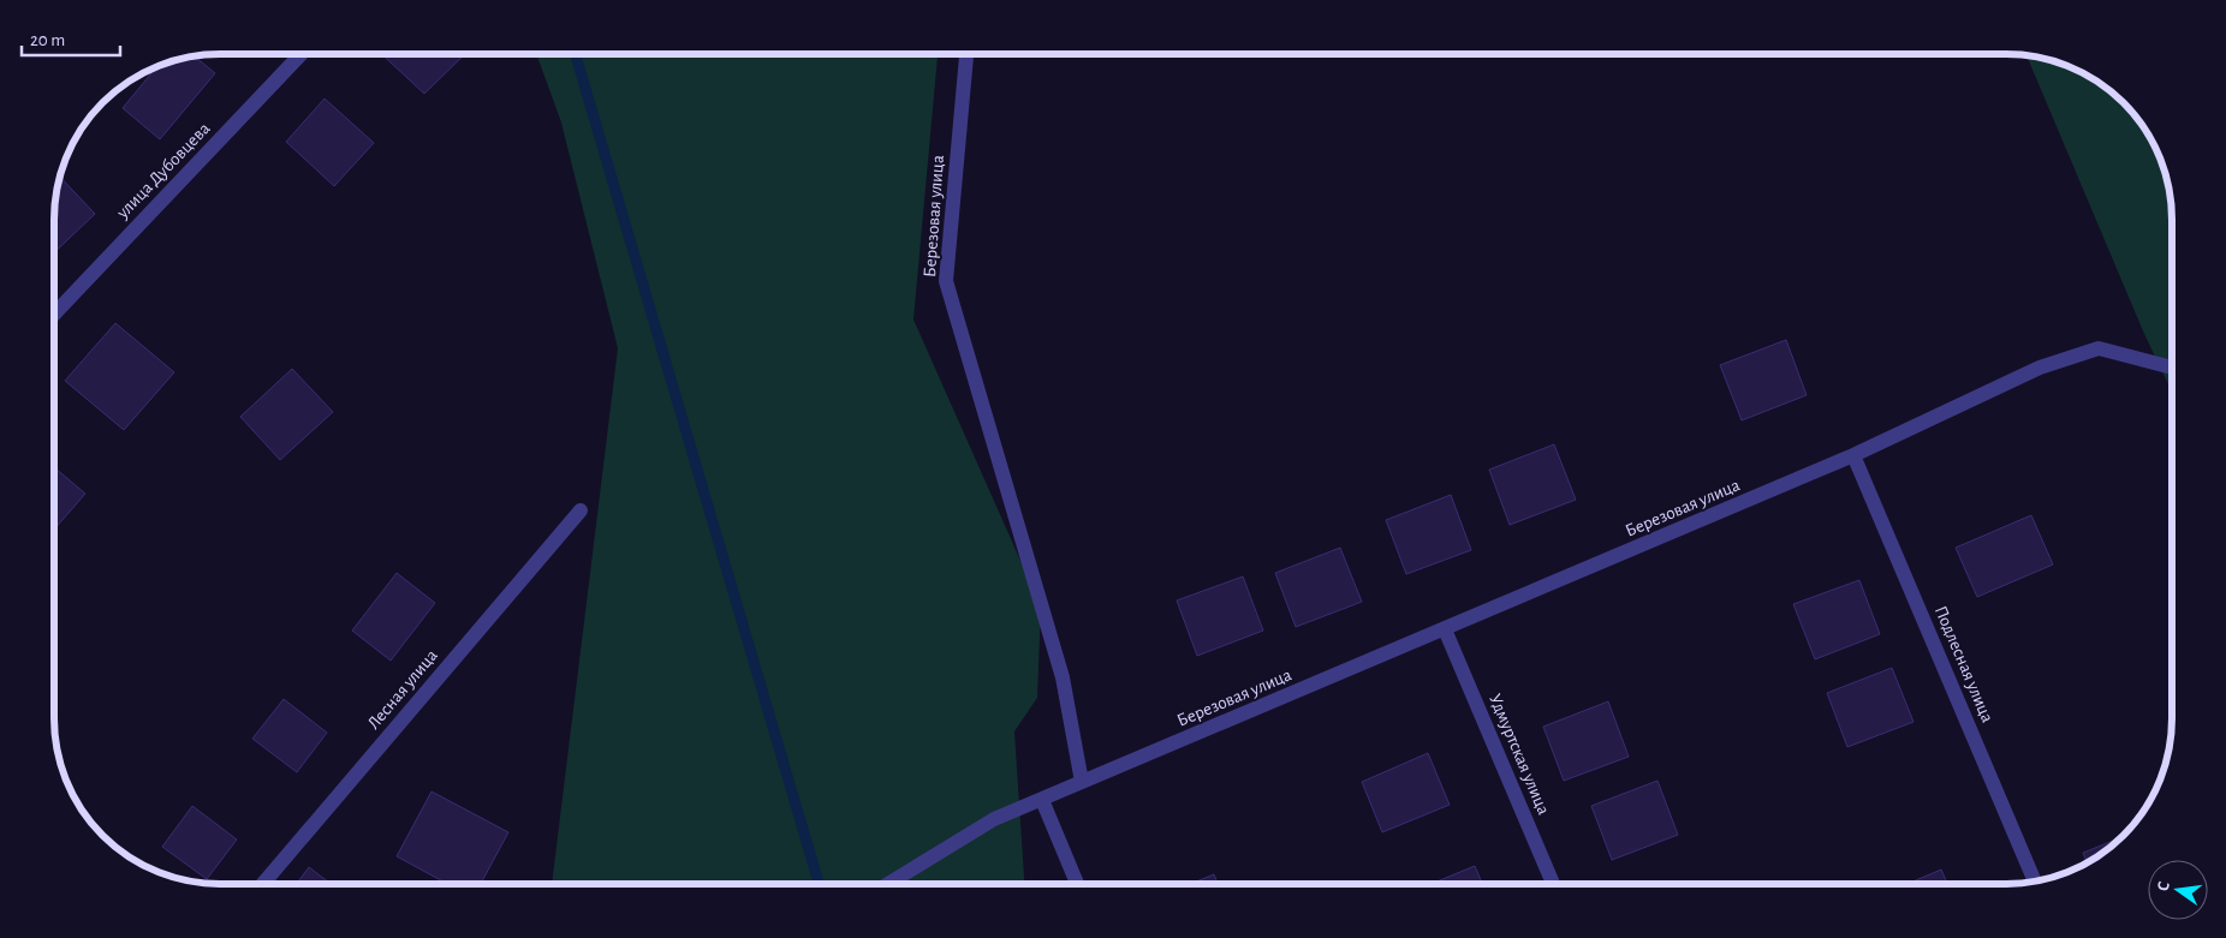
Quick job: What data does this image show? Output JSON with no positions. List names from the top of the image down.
{
  "streets": {
    "street": [
      "улица Дубовцева",
      "Березовая улица",
      "Подлесная улица",
      "Лесная улица",
      "Удмуртская улица"
    ]
  },
  "crossings": [
    ["Березовая улица", "Подлесная улица"],
    ["Березовая улица", "Удмуртская улица"]
  ],
  "scale_bar": "20 m",
  "north": "left"
}
